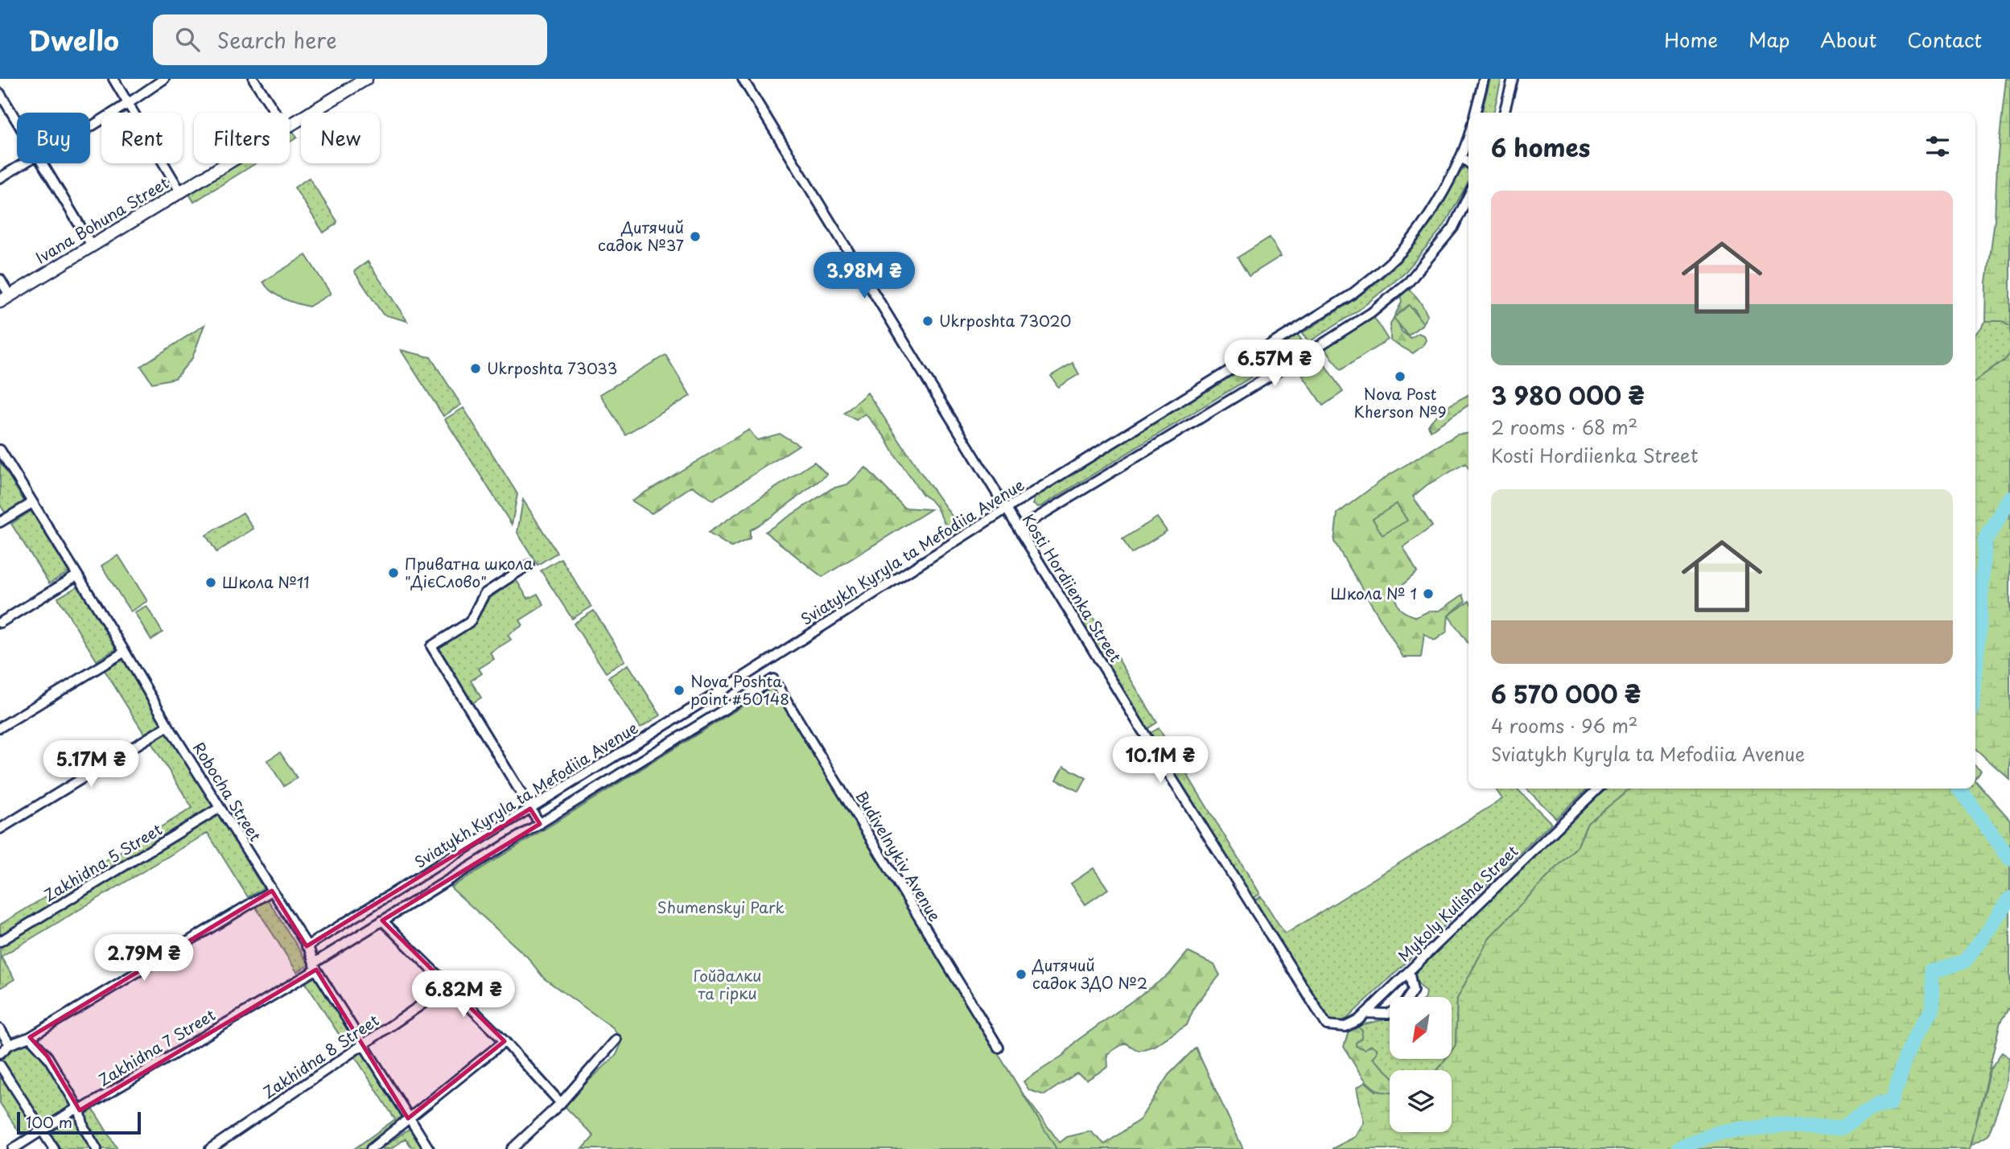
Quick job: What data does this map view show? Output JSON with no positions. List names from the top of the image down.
{
  "streets": {
    "street": [
      "Ivana Bohuna Street",
      "Sviatykh Kyryla ta Mefodiia Avenue",
      "Kosti Hordiienka Street",
      "Robocha Street",
      "Budivelnykiv Avenue",
      "Zakhidna 5 Street",
      "Mykoly Kulisha Street",
      "Zakhidna 7 Street",
      "Zakhidna 8 Street"
    ]
  },
  "crossings": [
    ["Sviatykh Kyryla ta Mefodiia Avenue", "Kosti Hordiienka Street"],
    ["Sviatykh Kyryla ta Mefodiia Avenue", "Robocha Street"],
    ["Kosti Hordiienka Street", "Mykoly Kulisha Street"],
    ["Robocha Street", "Zakhidna 5 Street"],
    ["Robocha Street", "Zakhidna 7 Street"],
    ["Robocha Street", "Zakhidna 8 Street"],
    ["Budivelnykiv Avenue", "Zakhidna 7 Street"]
  ],
  "parks": ["Shumenskyi Park", "Гойдалки та гірки"],
  "places": [
    "Дитячий садок №37",
    "Ukrposhta 73020",
    "Ukrposhta 73033",
    "Nova Post Kherson №9",
    "Приватна школа \"ДієСлово\"",
    "Школа №11",
    "Школа № 1",
    "Nova Poshta point #50148",
    "Дитячий садок ЗДО №2"
  ],
  "scale_bar": "100 m",
  "north": "bottom left",
  "page": {
    "header": "Dwello",
    "search": "Search here",
    "nav": [
      "Home",
      "Map",
      "About",
      "Contact"
    ],
    "chip": [
      "Buy",
      "Rent",
      "Filters",
      "New"
    ],
    "heading": "6 homes",
    "list": [
      {
        "name": "3 980 000 ₴",
        "note": "2 rooms · 68 m² · Kosti Hordiienka Street"
      },
      {
        "name": "6 570 000 ₴",
        "note": "4 rooms · 96 m² · Sviatykh Kyryla ta Mefodiia Avenue"
      }
    ],
    "price": [
      "3.98M ₴",
      "6.57M ₴",
      "10.1M ₴",
      "5.17M ₴",
      "2.79M ₴",
      "6.82M ₴"
    ],
    "scale": "100 m"
  }
}
